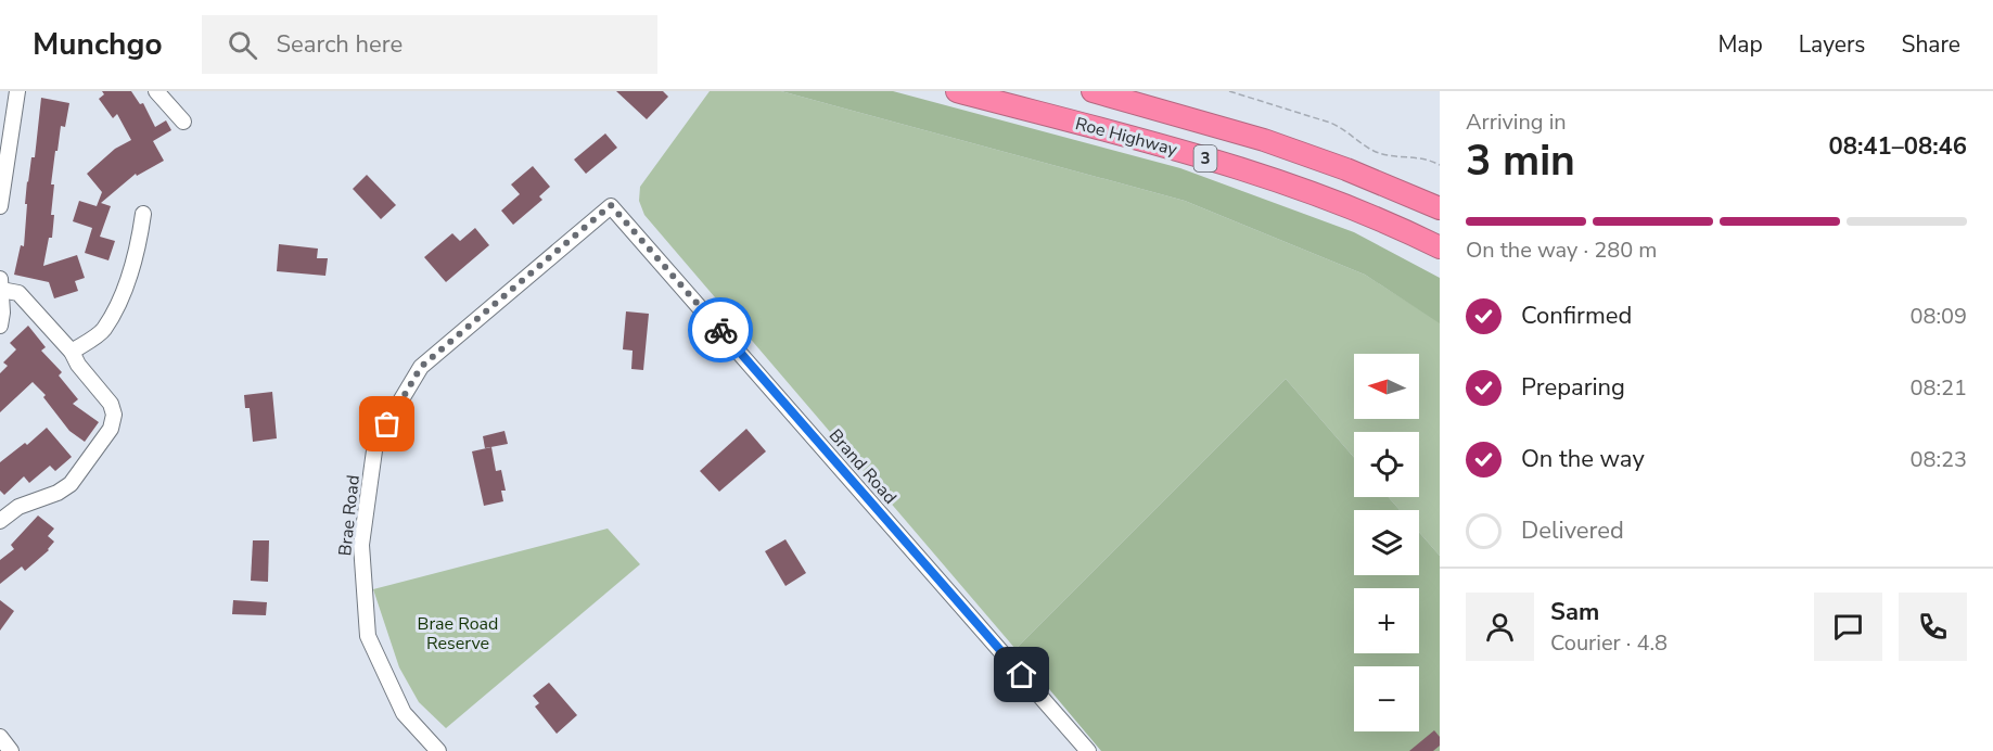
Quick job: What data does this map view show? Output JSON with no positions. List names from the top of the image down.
{
  "streets": {
    "highway": ["Roe Highway", "3"],
    "street": ["Brand Road", "Brae Road"]
  },
  "crossings": [
    ["Brand Road", "Brae Road"]
  ],
  "parks": ["Brae Road Reserve"],
  "north": "left",
  "page": {
    "header": "Munchgo",
    "search": "Search here",
    "nav": ["Map", "Layers", "Share"],
    "heading": ["3 min", "Arriving in", "08:41–08:46"],
    "panel": ["Sam", "Courier · 4.8"],
    "bar": "On the way · 280 m",
    "list": [
      ["Confirmed", "08:09"],
      ["Preparing", "08:21"],
      ["On the way", "08:23"],
      "Delivered"
    ],
    "map_buttons": ["+", "−"]
  }
}
